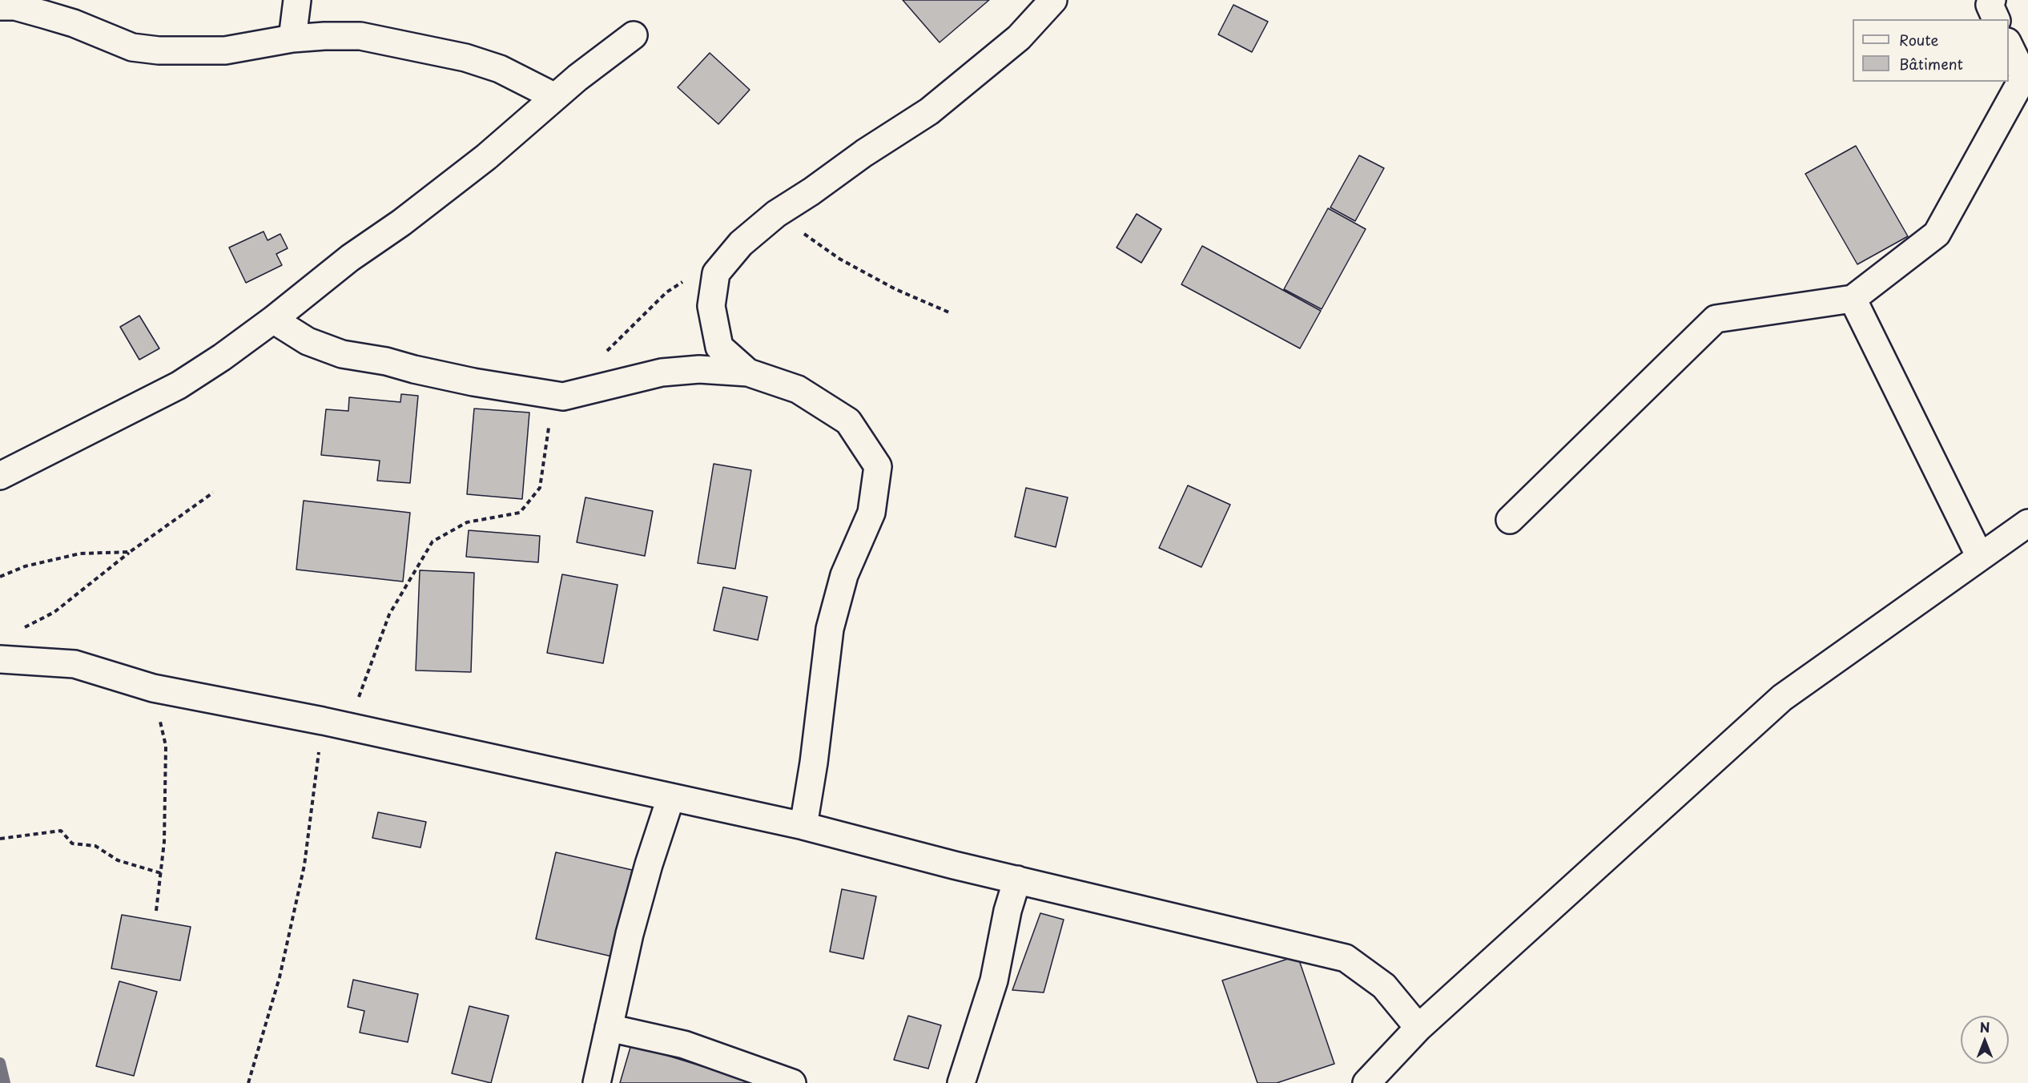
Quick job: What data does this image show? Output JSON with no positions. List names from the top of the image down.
{
  "legend": ["Route", "Bâtiment"],
  "north": "top"
}
